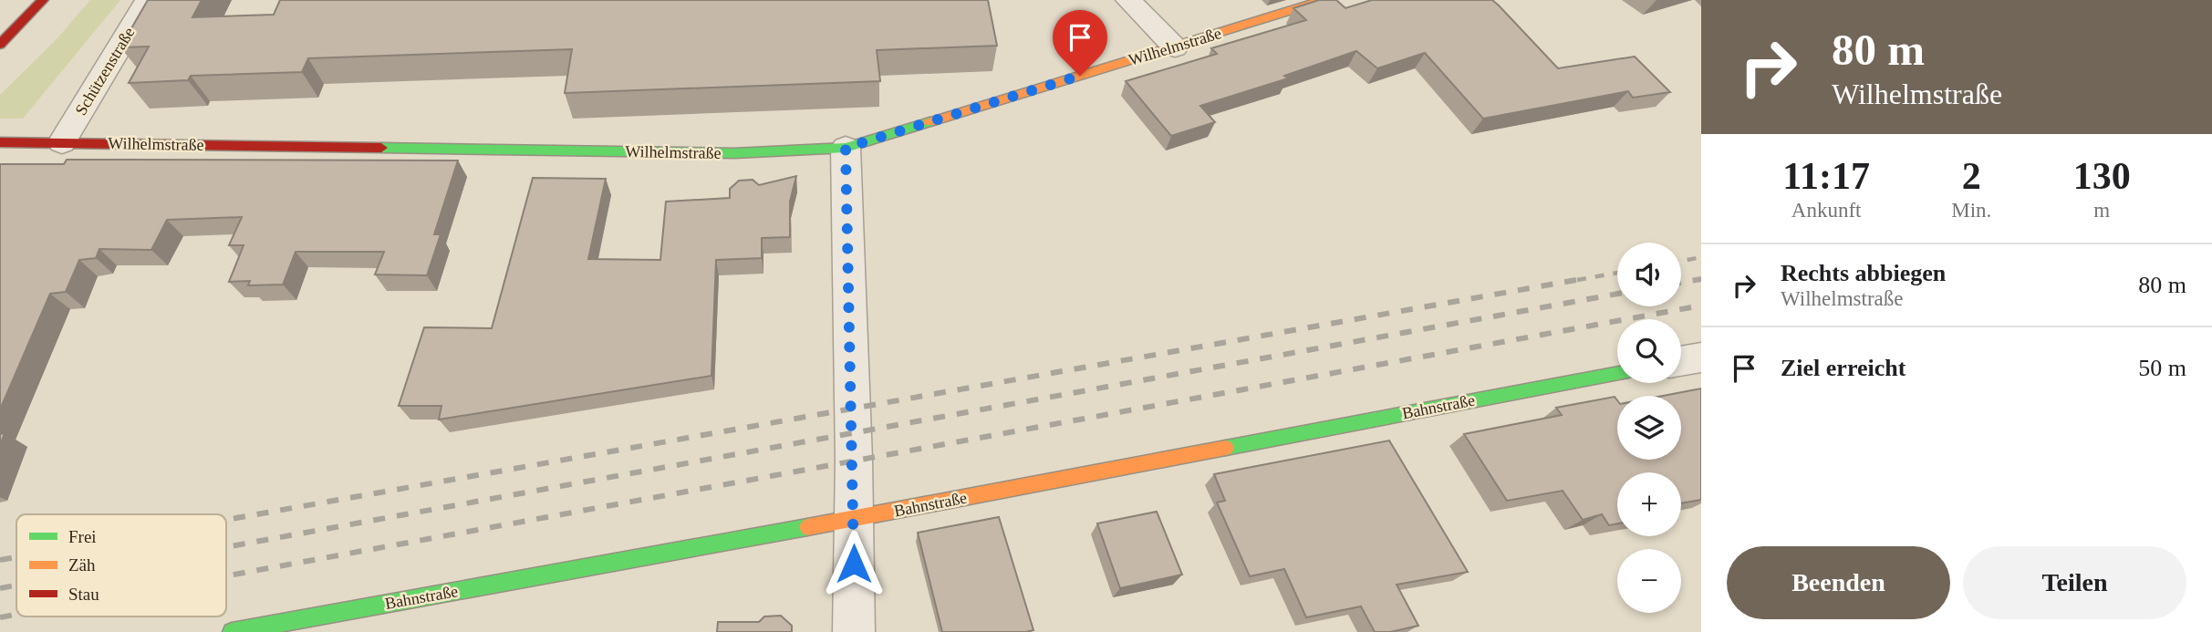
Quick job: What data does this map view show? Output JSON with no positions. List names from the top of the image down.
{
  "streets": {
    "street": ["Wilhelmstraße", "Schützenstraße", "Bahnstraße"]
  },
  "crossings": [
    ["Wilhelmstraße", "Schützenstraße"]
  ],
  "legend": ["Frei", "Zäh", "Stau"],
  "page": {
    "turn": ["80 m", "Wilhelmstraße"],
    "eta": [
      "11:17",
      "Ankunft",
      "2",
      "Min.",
      "130",
      "m"
    ],
    "map_buttons": ["+", "−"],
    "list": [
      {
        "name": "Rechts abbiegen",
        "note": "Wilhelmstraße",
        "value": "80 m"
      },
      {
        "name": "Ziel erreicht",
        "value": "50 m"
      }
    ],
    "buttons": ["Beenden", "Teilen"]
  }
}
